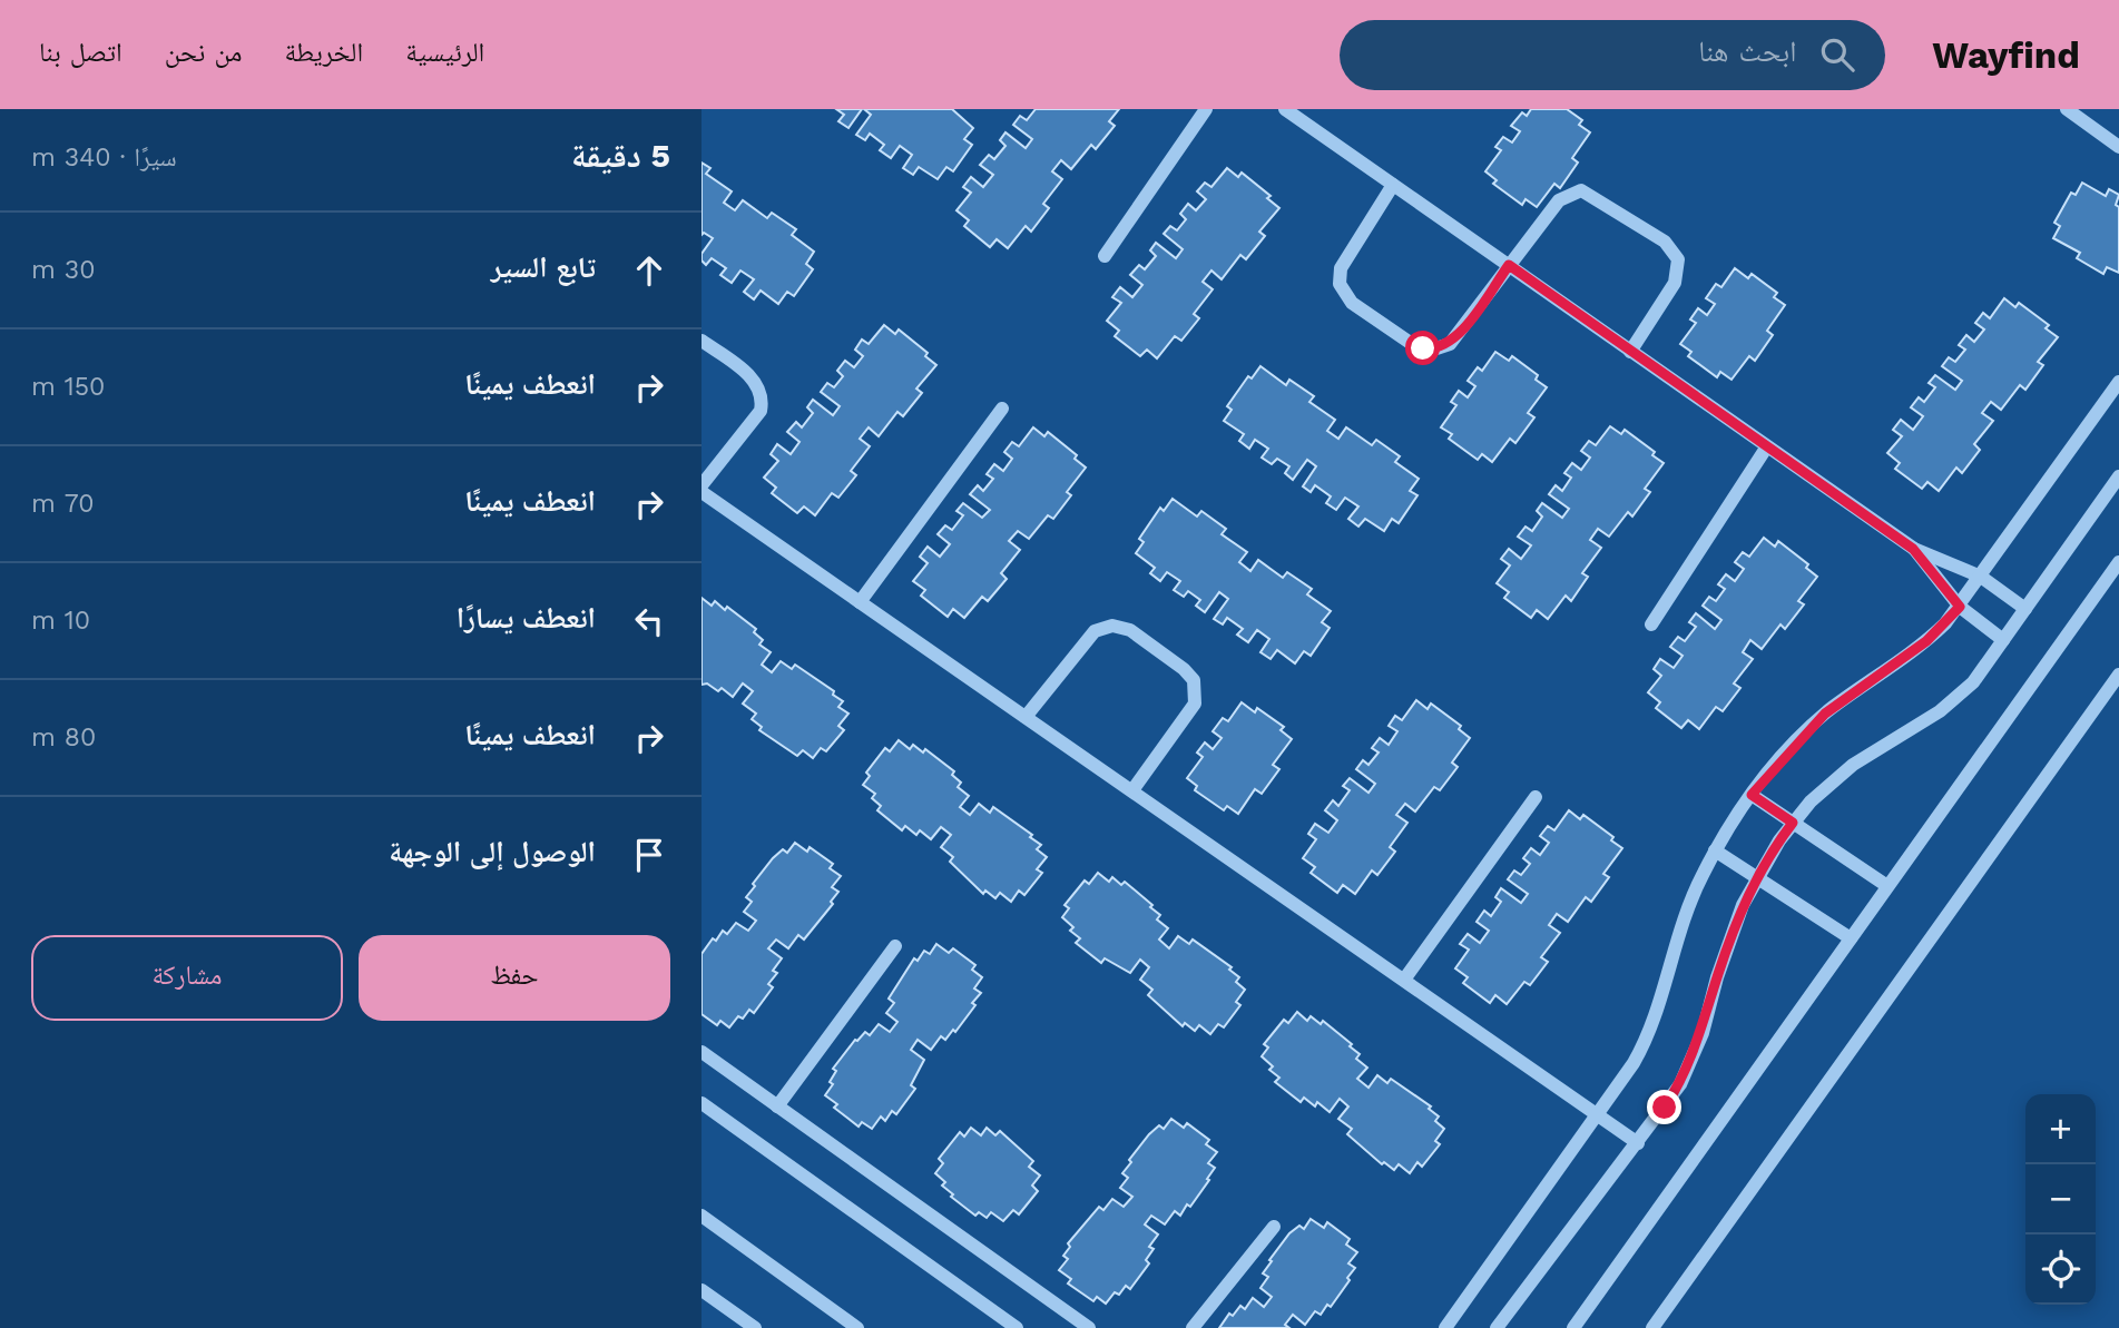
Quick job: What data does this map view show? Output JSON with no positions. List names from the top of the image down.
{
  "page": {
    "header": "Wayfind",
    "search": "ابحث هنا",
    "nav": [
      "الرئيسية",
      "الخريطة",
      "من نحن",
      "اتصل بنا"
    ],
    "heading": ["5 دقيقة", "سيرًا · 340 m"],
    "list": [
      ["تابع السير", "30 m"],
      ["انعطف يمينًا", "150 m"],
      ["انعطف يمينًا", "70 m"],
      ["انعطف يسارًا", "10 m"],
      ["انعطف يمينًا", "80 m"],
      "الوصول إلى الوجهة"
    ],
    "buttons": ["حفظ", "مشاركة"],
    "map_buttons": ["+", "−"]
  }
}
